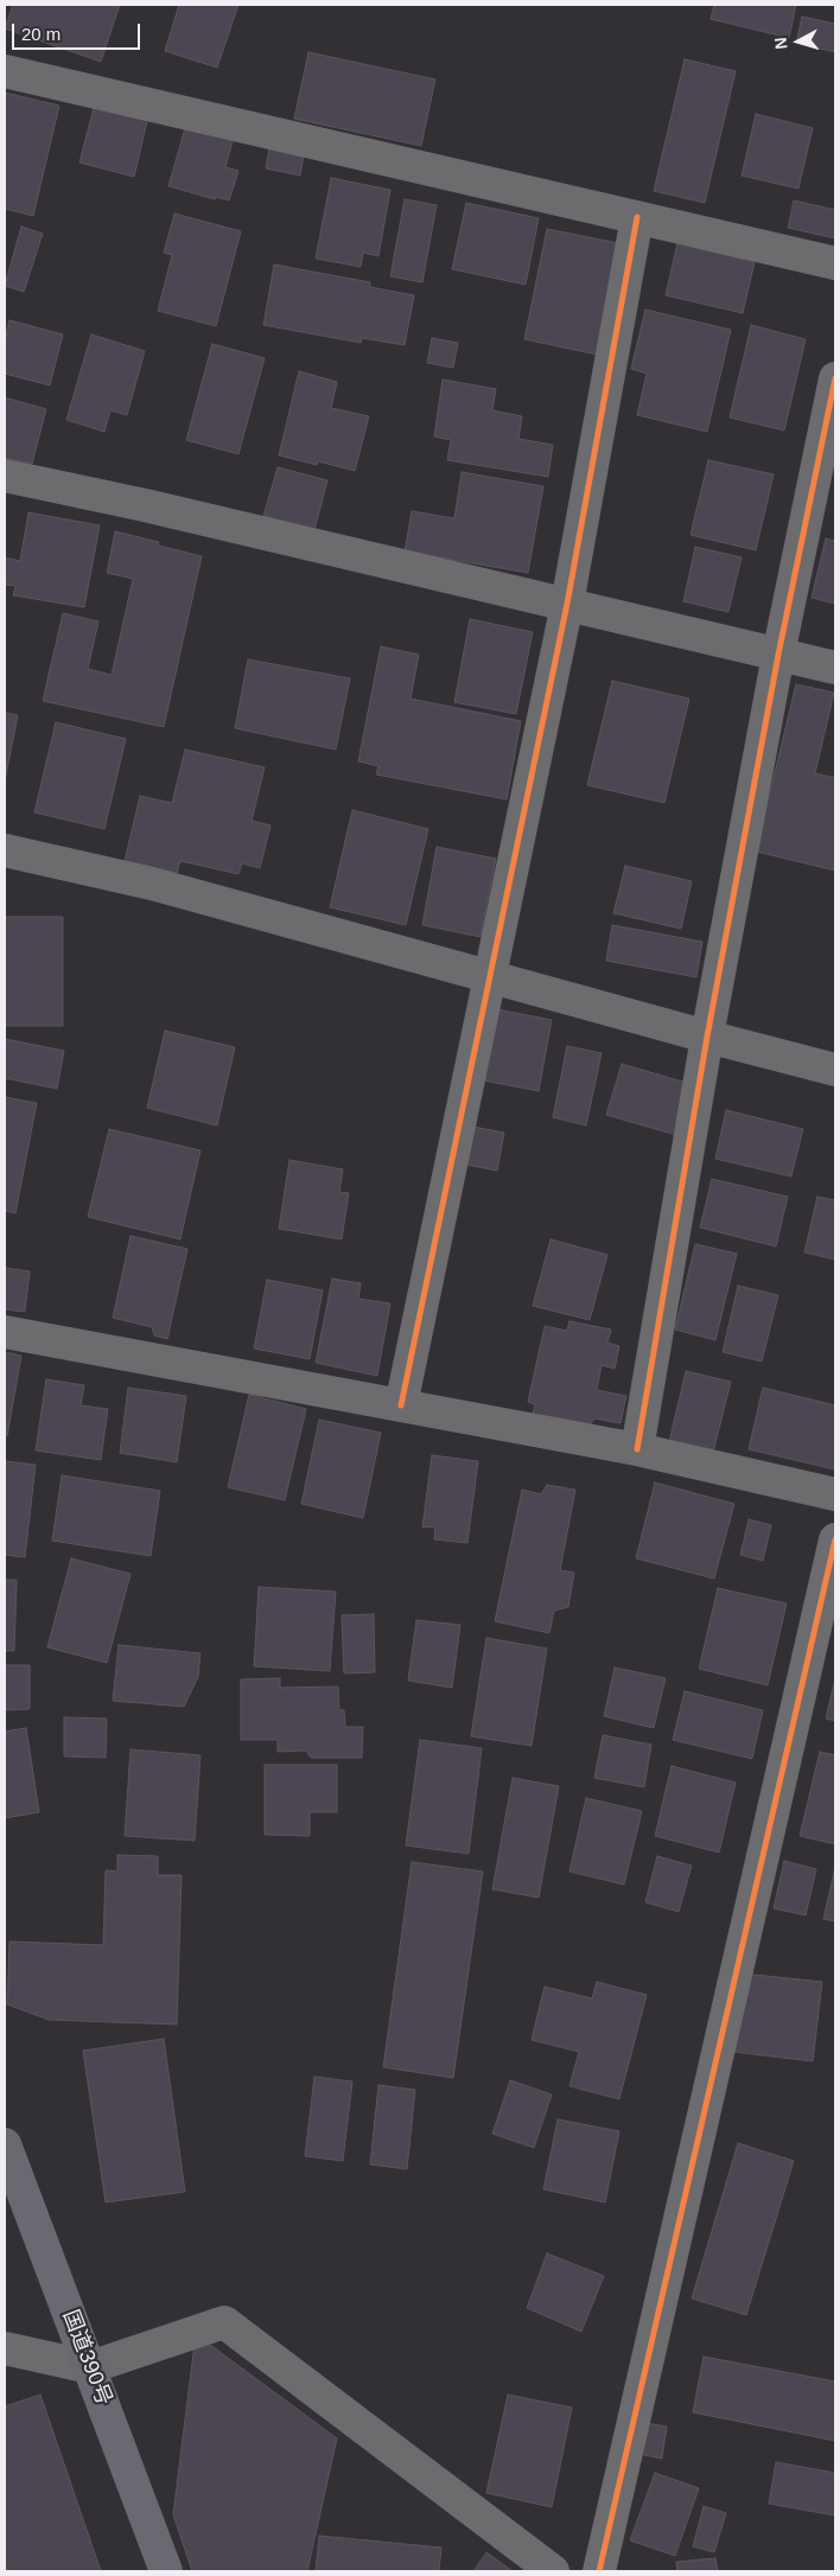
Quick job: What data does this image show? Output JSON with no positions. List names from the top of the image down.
{
  "streets": {
    "highway": ["国道390号"]
  },
  "scale_bar": "20 m",
  "north": "left"
}
